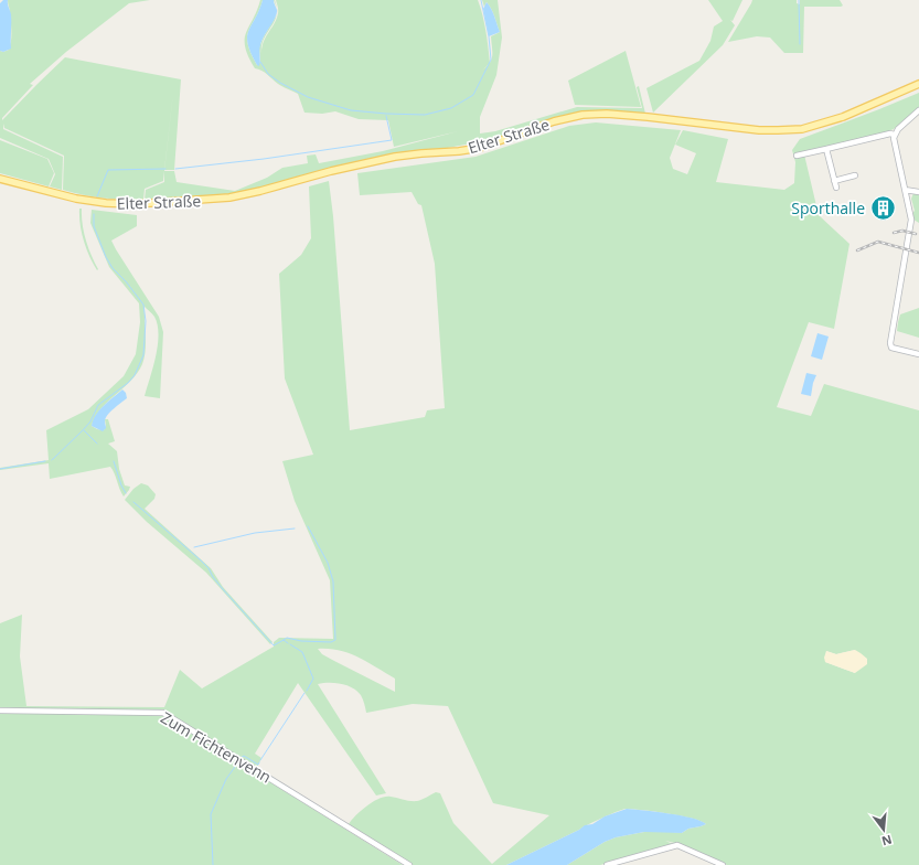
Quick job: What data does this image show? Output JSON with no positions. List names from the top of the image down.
{
  "streets": {
    "main road": ["Elter Straße"],
    "street": ["Zum Fichtenvenn"]
  },
  "places": {
    "building": ["Sporthalle"]
  },
  "north": "bottom"
}
